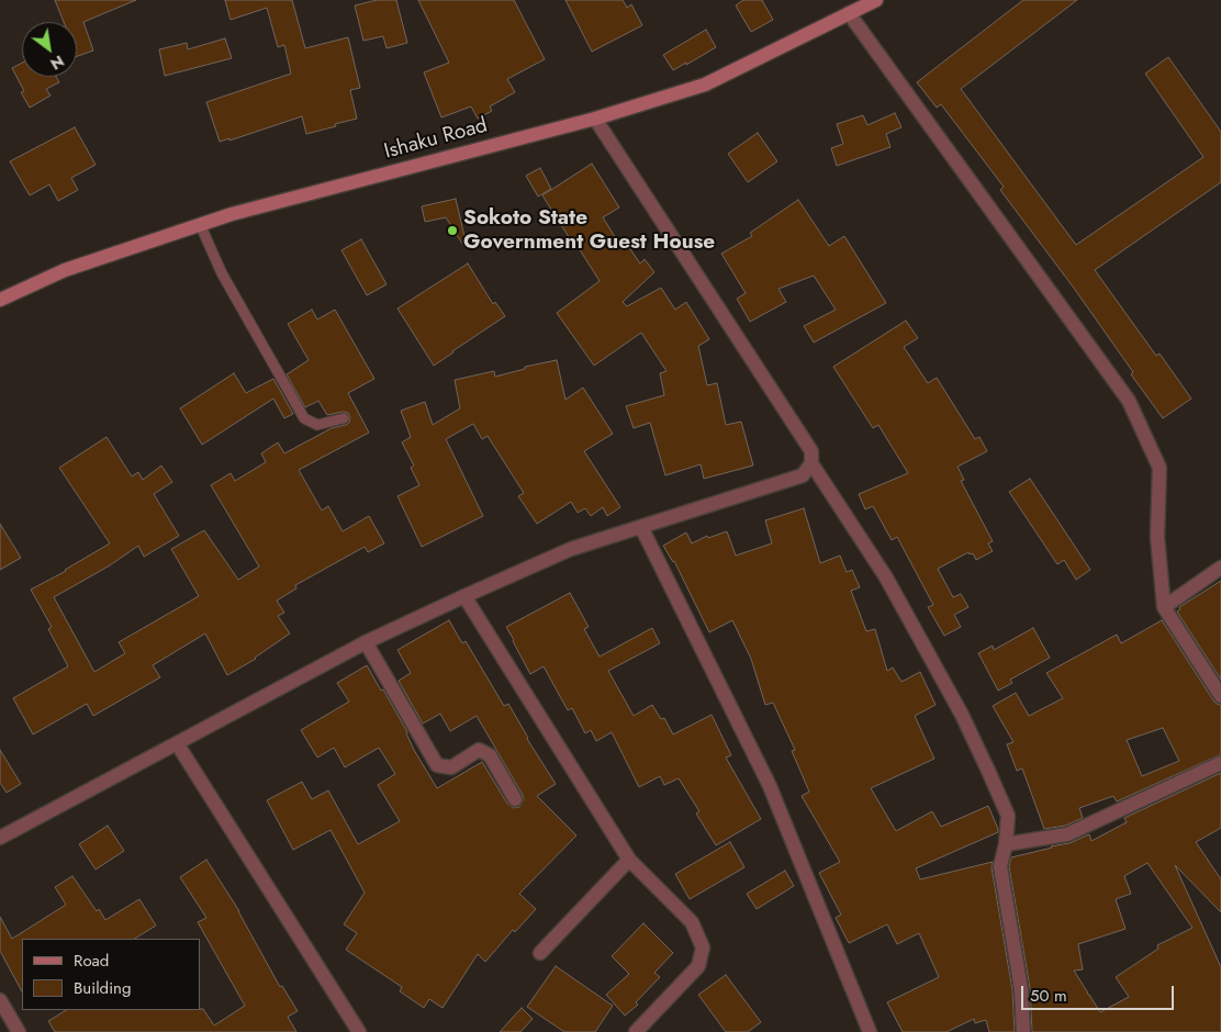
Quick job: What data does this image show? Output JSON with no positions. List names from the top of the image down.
{
  "streets": {
    "street": ["Ishaku Road"]
  },
  "places": ["Sokoto State Government Guest House"],
  "legend": ["Road", "Building"],
  "scale_bar": "50 m",
  "north": "bottom right"
}
